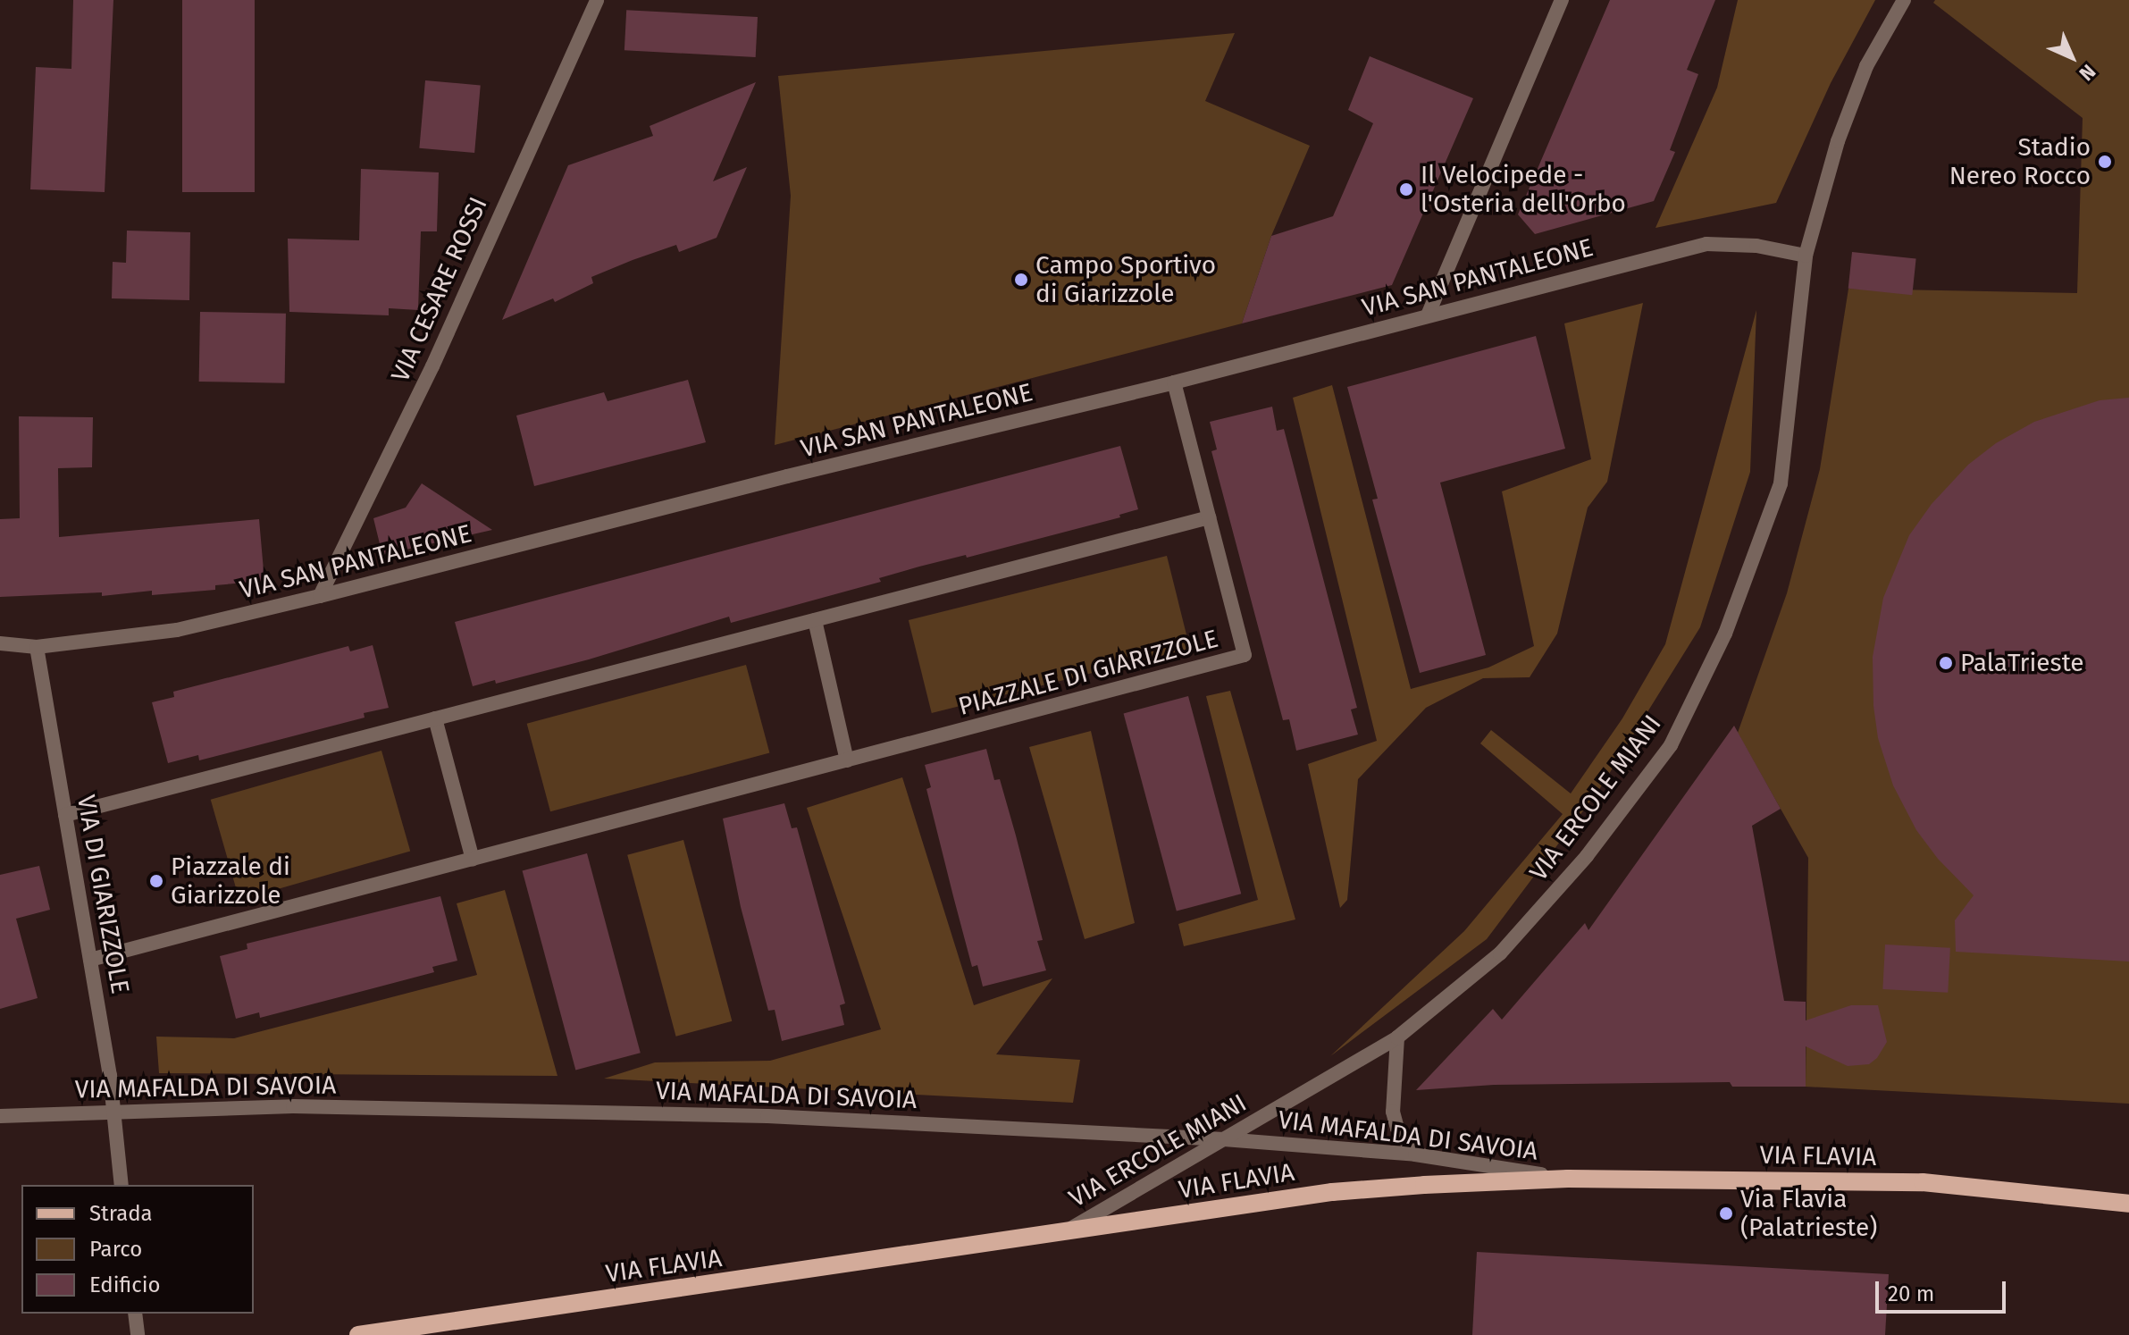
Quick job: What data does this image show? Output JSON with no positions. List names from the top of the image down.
{
  "streets": {
    "main road": ["VIA FLAVIA"],
    "street": [
      "VIA SAN PANTALEONE",
      "VIA CESARE ROSSI",
      "PIAZZALE DI GIARIZZOLE",
      "VIA ERCOLE MIANI",
      "VIA DI GIARIZZOLE",
      "VIA MAFALDA DI SAVOIA"
    ]
  },
  "crossings": [
    ["VIA SAN PANTALEONE", "VIA CESARE ROSSI"],
    ["VIA SAN PANTALEONE", "PIAZZALE DI GIARIZZOLE"],
    ["VIA SAN PANTALEONE", "VIA ERCOLE MIANI"],
    ["VIA SAN PANTALEONE", "VIA DI GIARIZZOLE"],
    ["PIAZZALE DI GIARIZZOLE", "VIA DI GIARIZZOLE"],
    ["VIA ERCOLE MIANI", "VIA MAFALDA DI SAVOIA"],
    ["VIA ERCOLE MIANI", "VIA FLAVIA"],
    ["VIA MAFALDA DI SAVOIA", "VIA FLAVIA"]
  ],
  "places": [
    "Stadio Nereo Rocco",
    "Il Velocipede - l'Osteria dell'Orbo",
    "Campo Sportivo di Giarizzole",
    "PalaTrieste",
    "Piazzale di Giarizzole",
    "Via Flavia (Palatrieste)"
  ],
  "legend": ["Strada", "Parco", "Edificio"],
  "scale_bar": "20 m",
  "north": "bottom right"
}
